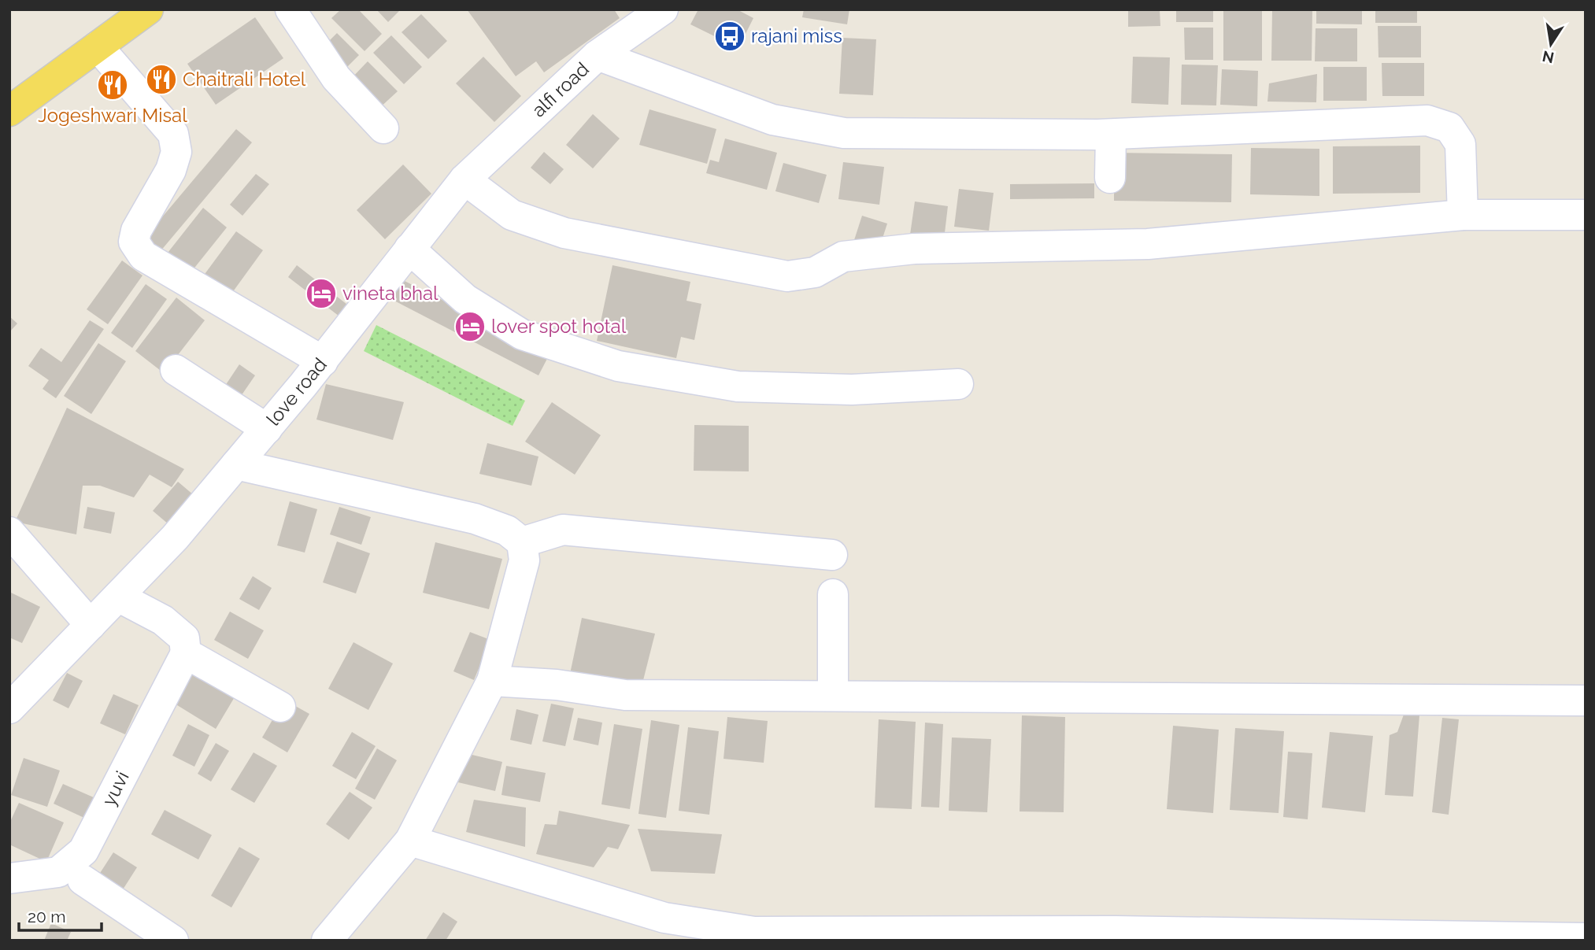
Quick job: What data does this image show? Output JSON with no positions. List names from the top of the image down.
{
  "streets": {
    "street": ["alfi road", "love road", "yuvi"]
  },
  "crossings": [
    ["alfi road", "love road"]
  ],
  "places": {
    "bus stop": ["rajani miss"],
    "restaurant": ["Chaitrali Hotel", "Jogeshwari Misal"],
    "hotel": ["vineta bhal", "lover spot hotal"]
  },
  "scale_bar": "20 m",
  "north": "bottom"
}
